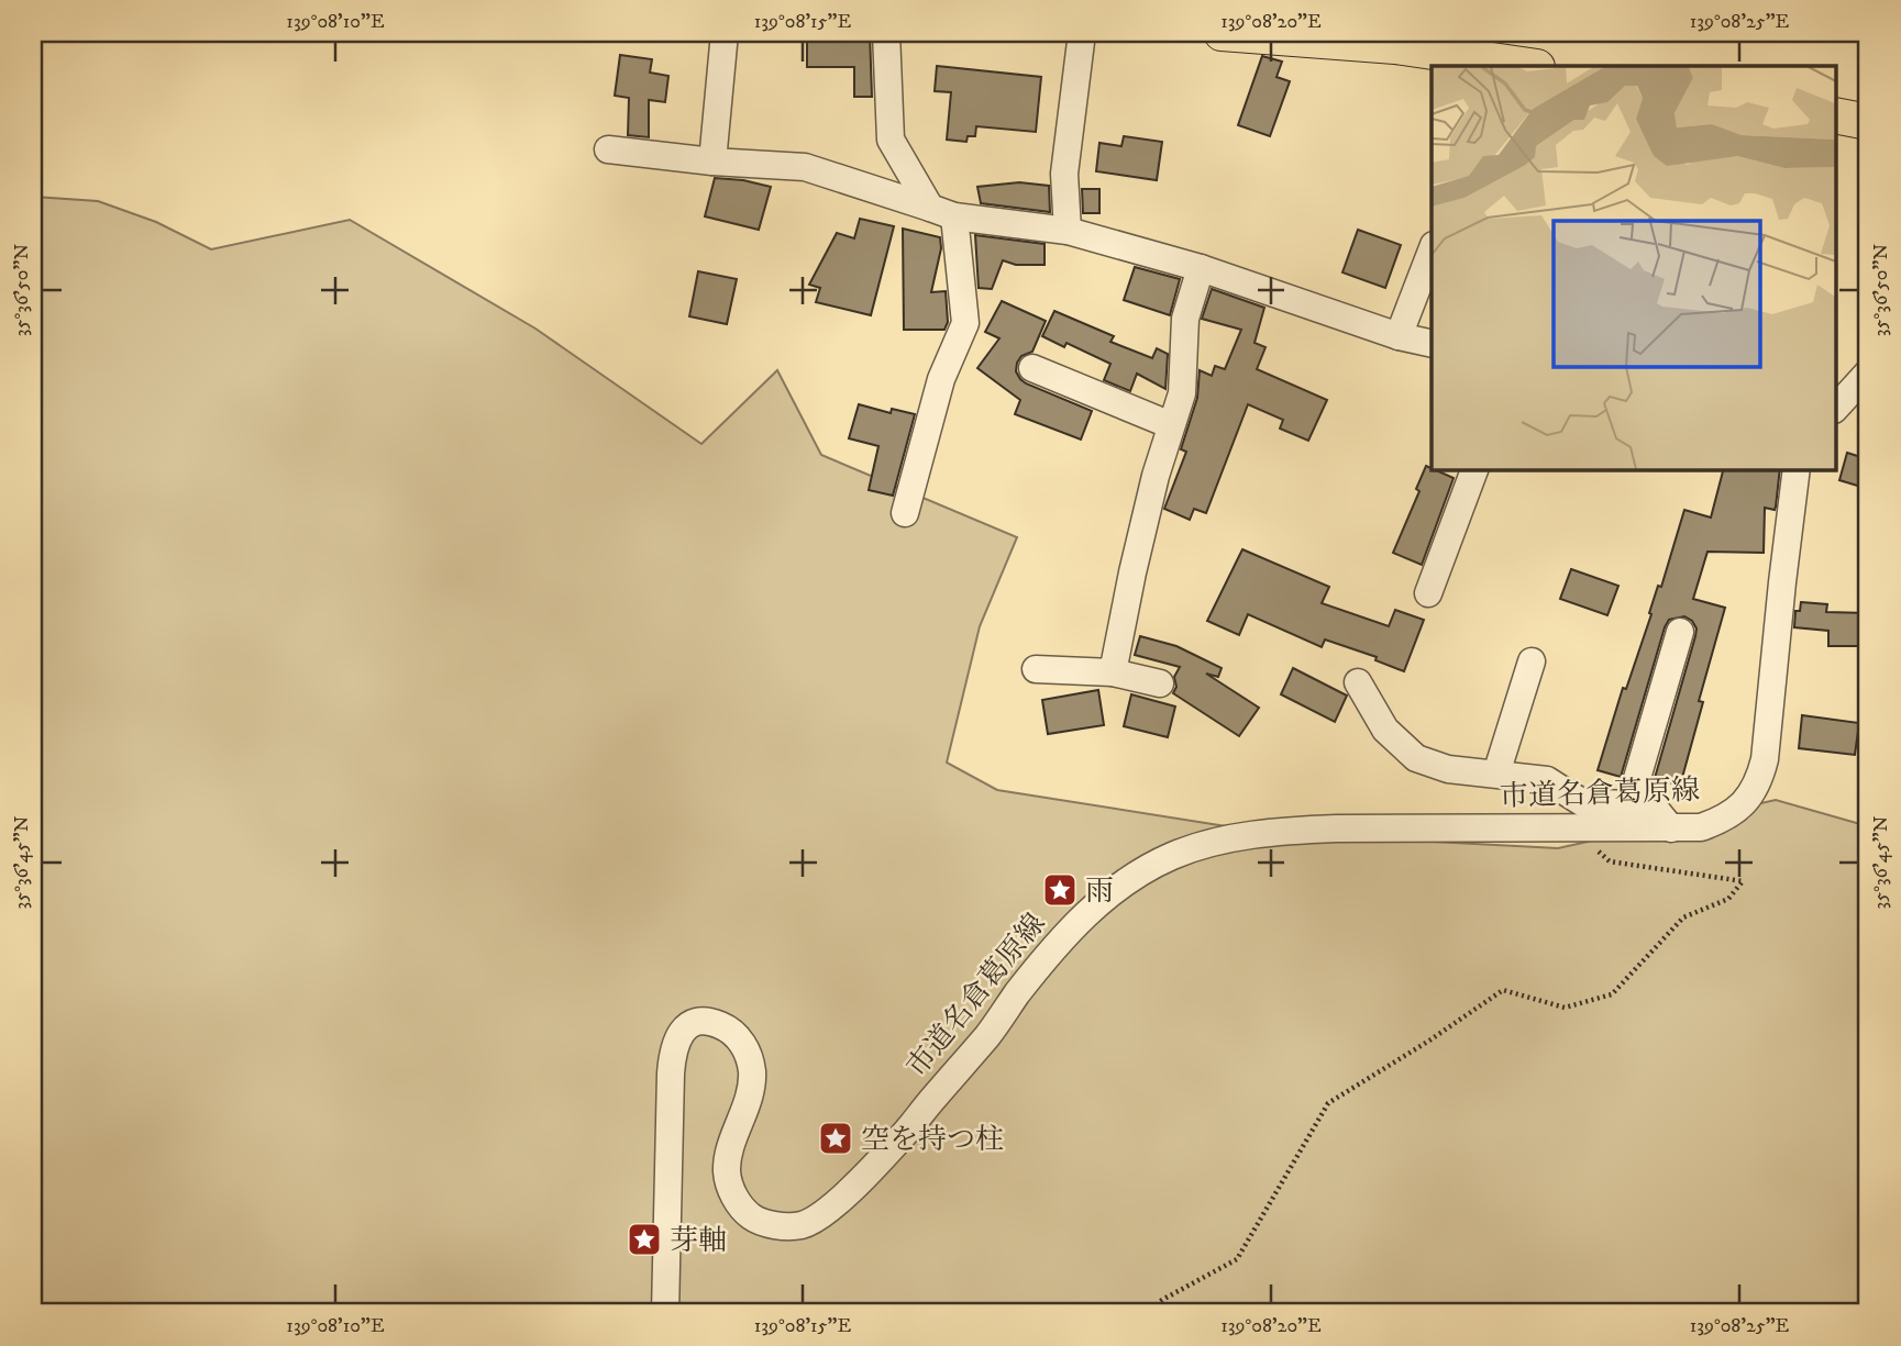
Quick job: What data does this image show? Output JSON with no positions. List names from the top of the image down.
{
  "streets": {
    "street": ["市道名倉葛原線"]
  },
  "places": {
    "place": ["雨", "空を持つ柱", "芽軸"]
  },
  "coordinates": [
    "139°08'10\"E",
    "139°08'15\"E",
    "139°08'20\"E",
    "139°08'25\"E",
    "35°36'50\"N",
    "35°36'45\"N"
  ]
}
